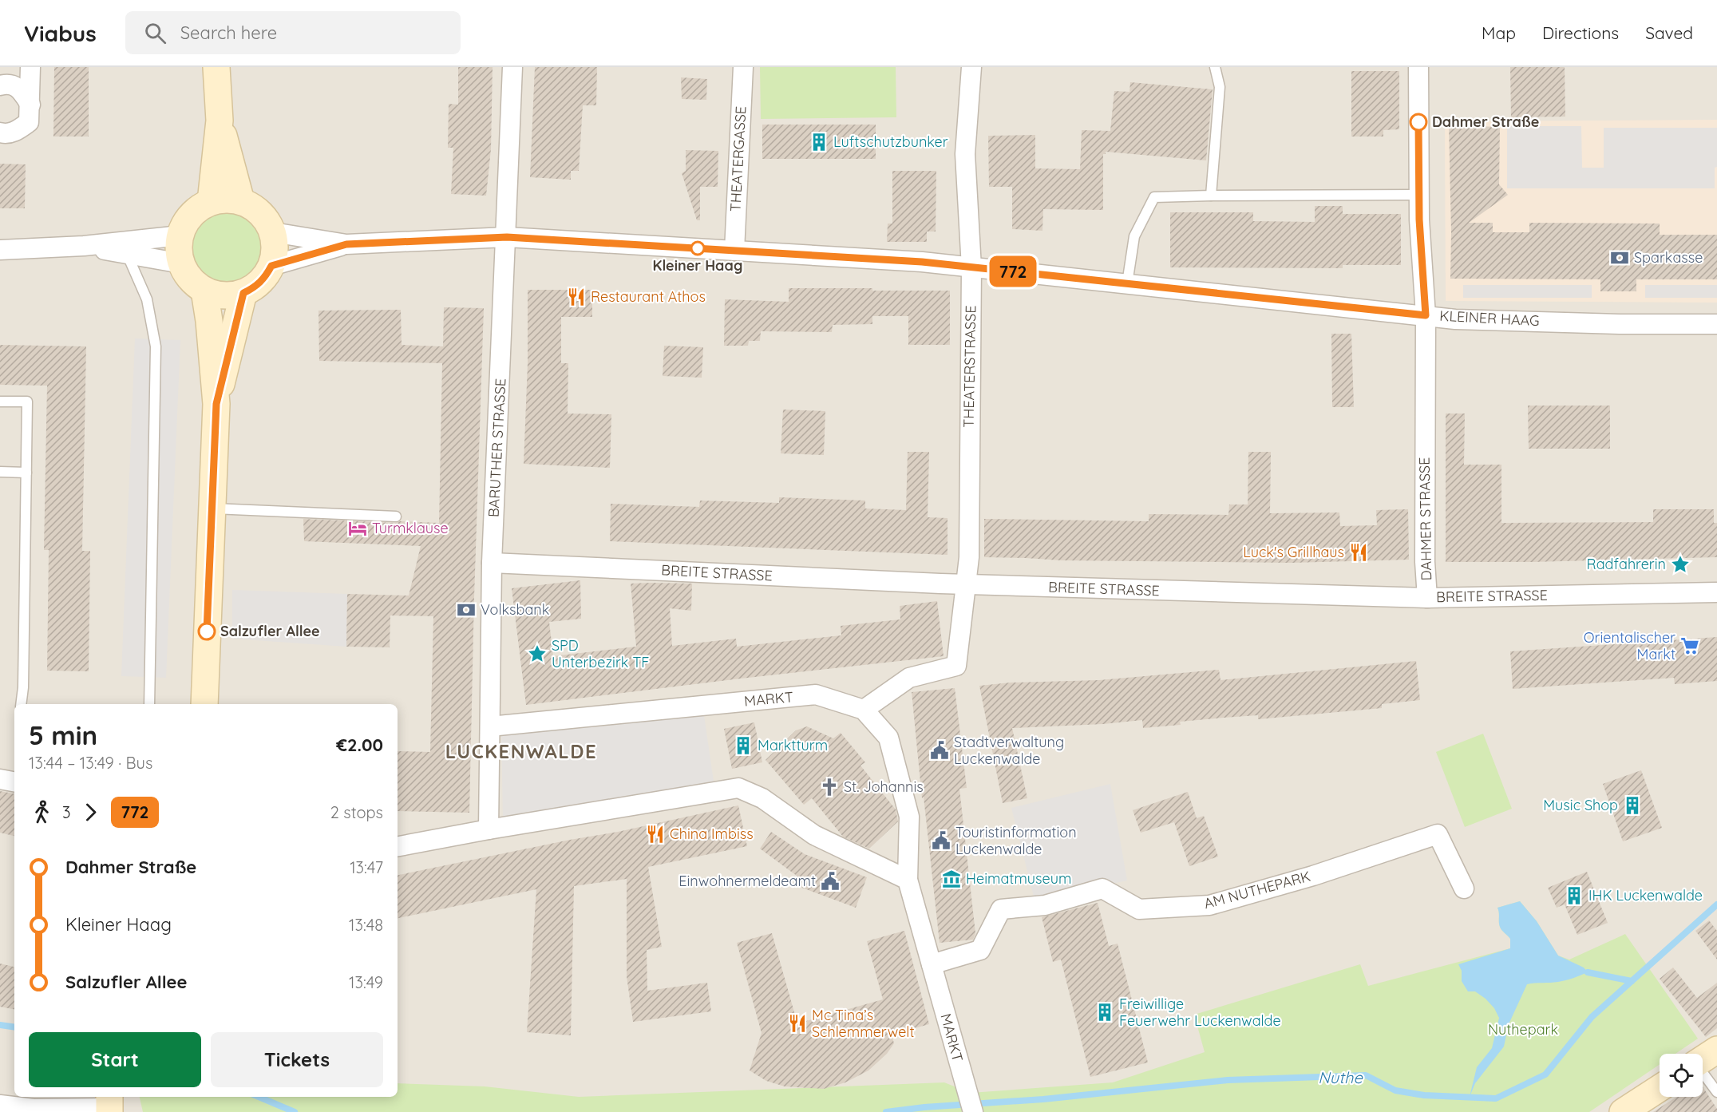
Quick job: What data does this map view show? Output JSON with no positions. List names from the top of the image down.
{
  "streets": {
    "street": [
      "THEATERGASSE",
      "KLEINER HAAG",
      "THEATERSTRASSE",
      "BARUTHER STRASSE",
      "DAHMER STRASSE",
      "BREITE STRASSE",
      "MARKT",
      "AM NUTHEPARK"
    ]
  },
  "crossings": [
    ["THEATERGASSE", "KLEINER HAAG"],
    ["KLEINER HAAG", "THEATERSTRASSE"],
    ["KLEINER HAAG", "BARUTHER STRASSE"],
    ["KLEINER HAAG", "DAHMER STRASSE"],
    ["THEATERSTRASSE", "BREITE STRASSE"],
    ["THEATERSTRASSE", "MARKT"],
    ["BARUTHER STRASSE", "BREITE STRASSE"],
    ["BARUTHER STRASSE", "MARKT"],
    ["DAHMER STRASSE", "BREITE STRASSE"],
    ["MARKT", "AM NUTHEPARK"]
  ],
  "districts": ["LUCKENWALDE"],
  "water": ["Nuthe"],
  "parks": ["Nuthepark"],
  "places": {
    "other": ["Dahmer Straße", "Kleiner Haag", "Salzufler Allee"],
    "building": [
      "Luftschutzbunker",
      "Marktturm",
      "Music Shop",
      "IHK Luckenwalde",
      "Freiwillige Feuerwehr Luckenwalde"
    ],
    "bank": ["Sparkasse", "Volksbank"],
    "restaurant": [
      "Restaurant Athos",
      "Luck's Grillhaus",
      "China Imbiss",
      "Mc Tina’s Schlemmerwelt"
    ],
    "hotel": ["Turmklause"],
    "place": ["Radfahrerin", "SPD Unterbezirk TF"],
    "supermarket": ["Orientalischer Markt"],
    "public building": ["Stadtverwaltung Luckenwalde", "Touristinformation Luckenwalde", "Einwohnermeldeamt"],
    "church": ["St. Johannis"],
    "museum": ["Heimatmuseum"]
  },
  "lines": ["bus line 772"],
  "page": {
    "header": "Viabus",
    "search": "Search here",
    "nav": ["Map", "Directions", "Saved"],
    "on_map": "772",
    "heading": ["5 min", "13:44 – 13:49 · Bus", "€2.00"],
    "legs": ["3", "772", "2 stops"],
    "list": [
      {
        "name": "Dahmer Straße",
        "value": "13:47"
      },
      {
        "name": "Kleiner Haag",
        "value": "13:48"
      },
      {
        "name": "Salzufler Allee",
        "value": "13:49"
      }
    ],
    "buttons": ["Start", "Tickets"]
  }
}
